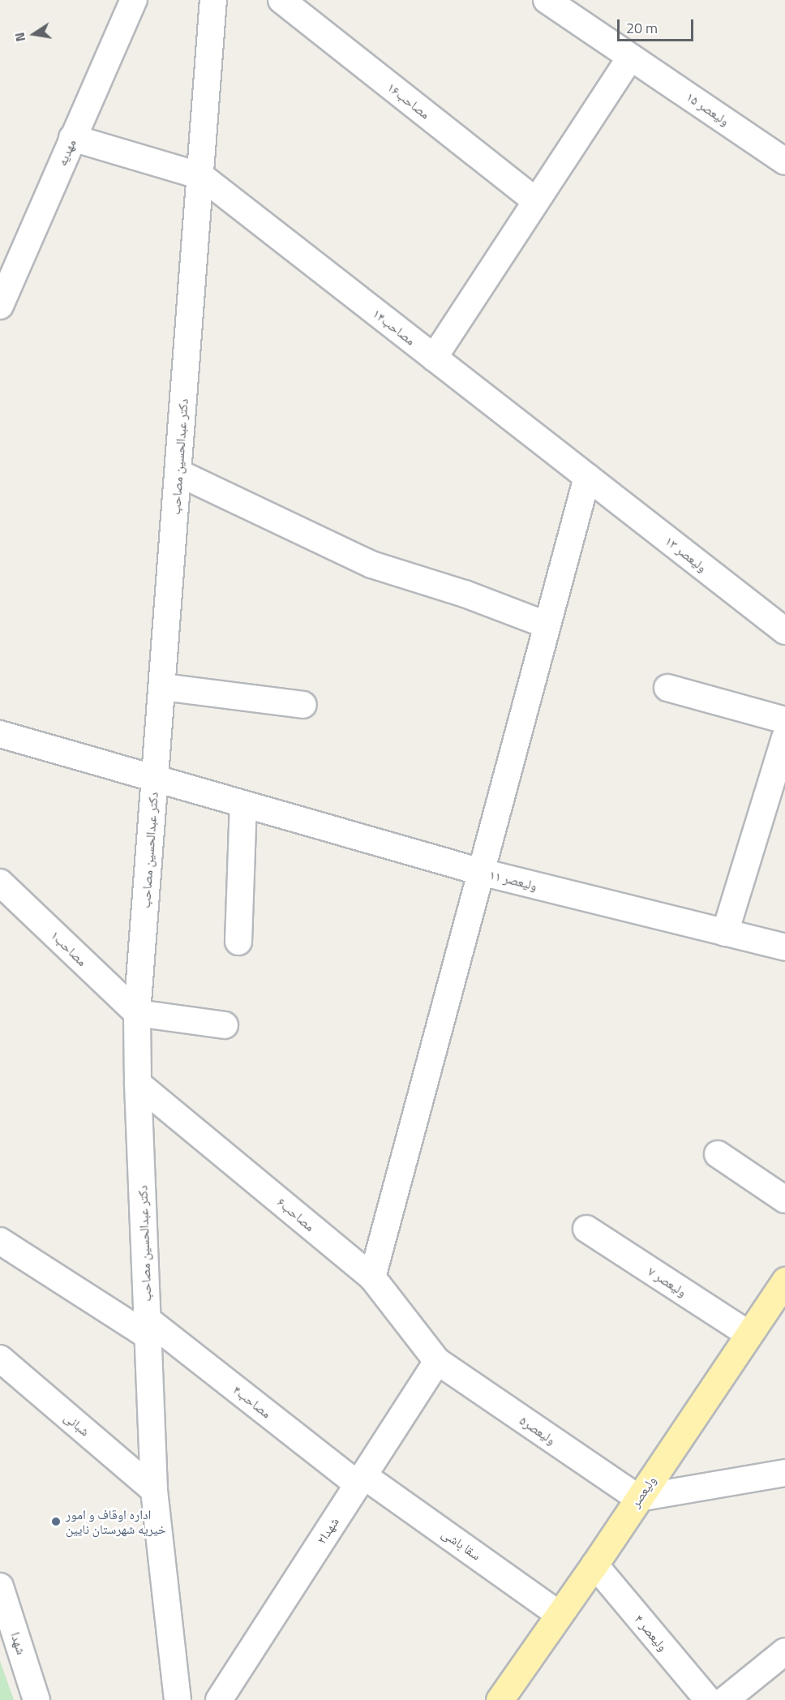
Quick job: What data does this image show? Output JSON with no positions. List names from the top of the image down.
{
  "streets": {
    "main road": ["ولیعصر"],
    "street": [
      "مصاحب۱۶",
      "ولیعصر ۱۵",
      "مهدیه",
      "مصاحب۱۴",
      "دکتر عبدالحسین مصاحب",
      "ولیعصر ۱۳",
      "ولیعصر ۱۱",
      "مصاحب۱",
      "مصاحب۶",
      "ولیعصر ۷",
      "مصاحب۴",
      "شبانی",
      "ولیعصر۵",
      "شهدا۲",
      "سقا باشی",
      "ولیعصر ۴",
      "شهدا"
    ]
  },
  "crossings": [
    ["مصاحب۱۴", "دکتر عبدالحسین مصاحب"],
    ["مصاحب۱۴", "ولیعصر ۱۳"],
    ["دکتر عبدالحسین مصاحب", "ولیعصر ۱۱"],
    ["دکتر عبدالحسین مصاحب", "مصاحب۱"],
    ["دکتر عبدالحسین مصاحب", "مصاحب۶"],
    ["دکتر عبدالحسین مصاحب", "مصاحب۴"],
    ["دکتر عبدالحسین مصاحب", "شبانی"],
    ["مصاحب۶", "ولیعصر۵"],
    ["مصاحب۶", "شهدا۲"],
    ["ولیعصر ۷", "ولیعصر"],
    ["مصاحب۴", "شهدا۲"],
    ["مصاحب۴", "سقا باشی"],
    ["ولیعصر۵", "ولیعصر"],
    ["ولیعصر۵", "شهدا۲"],
    ["ولیعصر", "سقا باشی"],
    ["ولیعصر", "ولیعصر ۴"],
    ["شهدا۲", "سقا باشی"]
  ],
  "places": ["اداره اوقاف و امور خیریه شهرستان نایین"],
  "scale_bar": "20 m",
  "north": "left"
}
